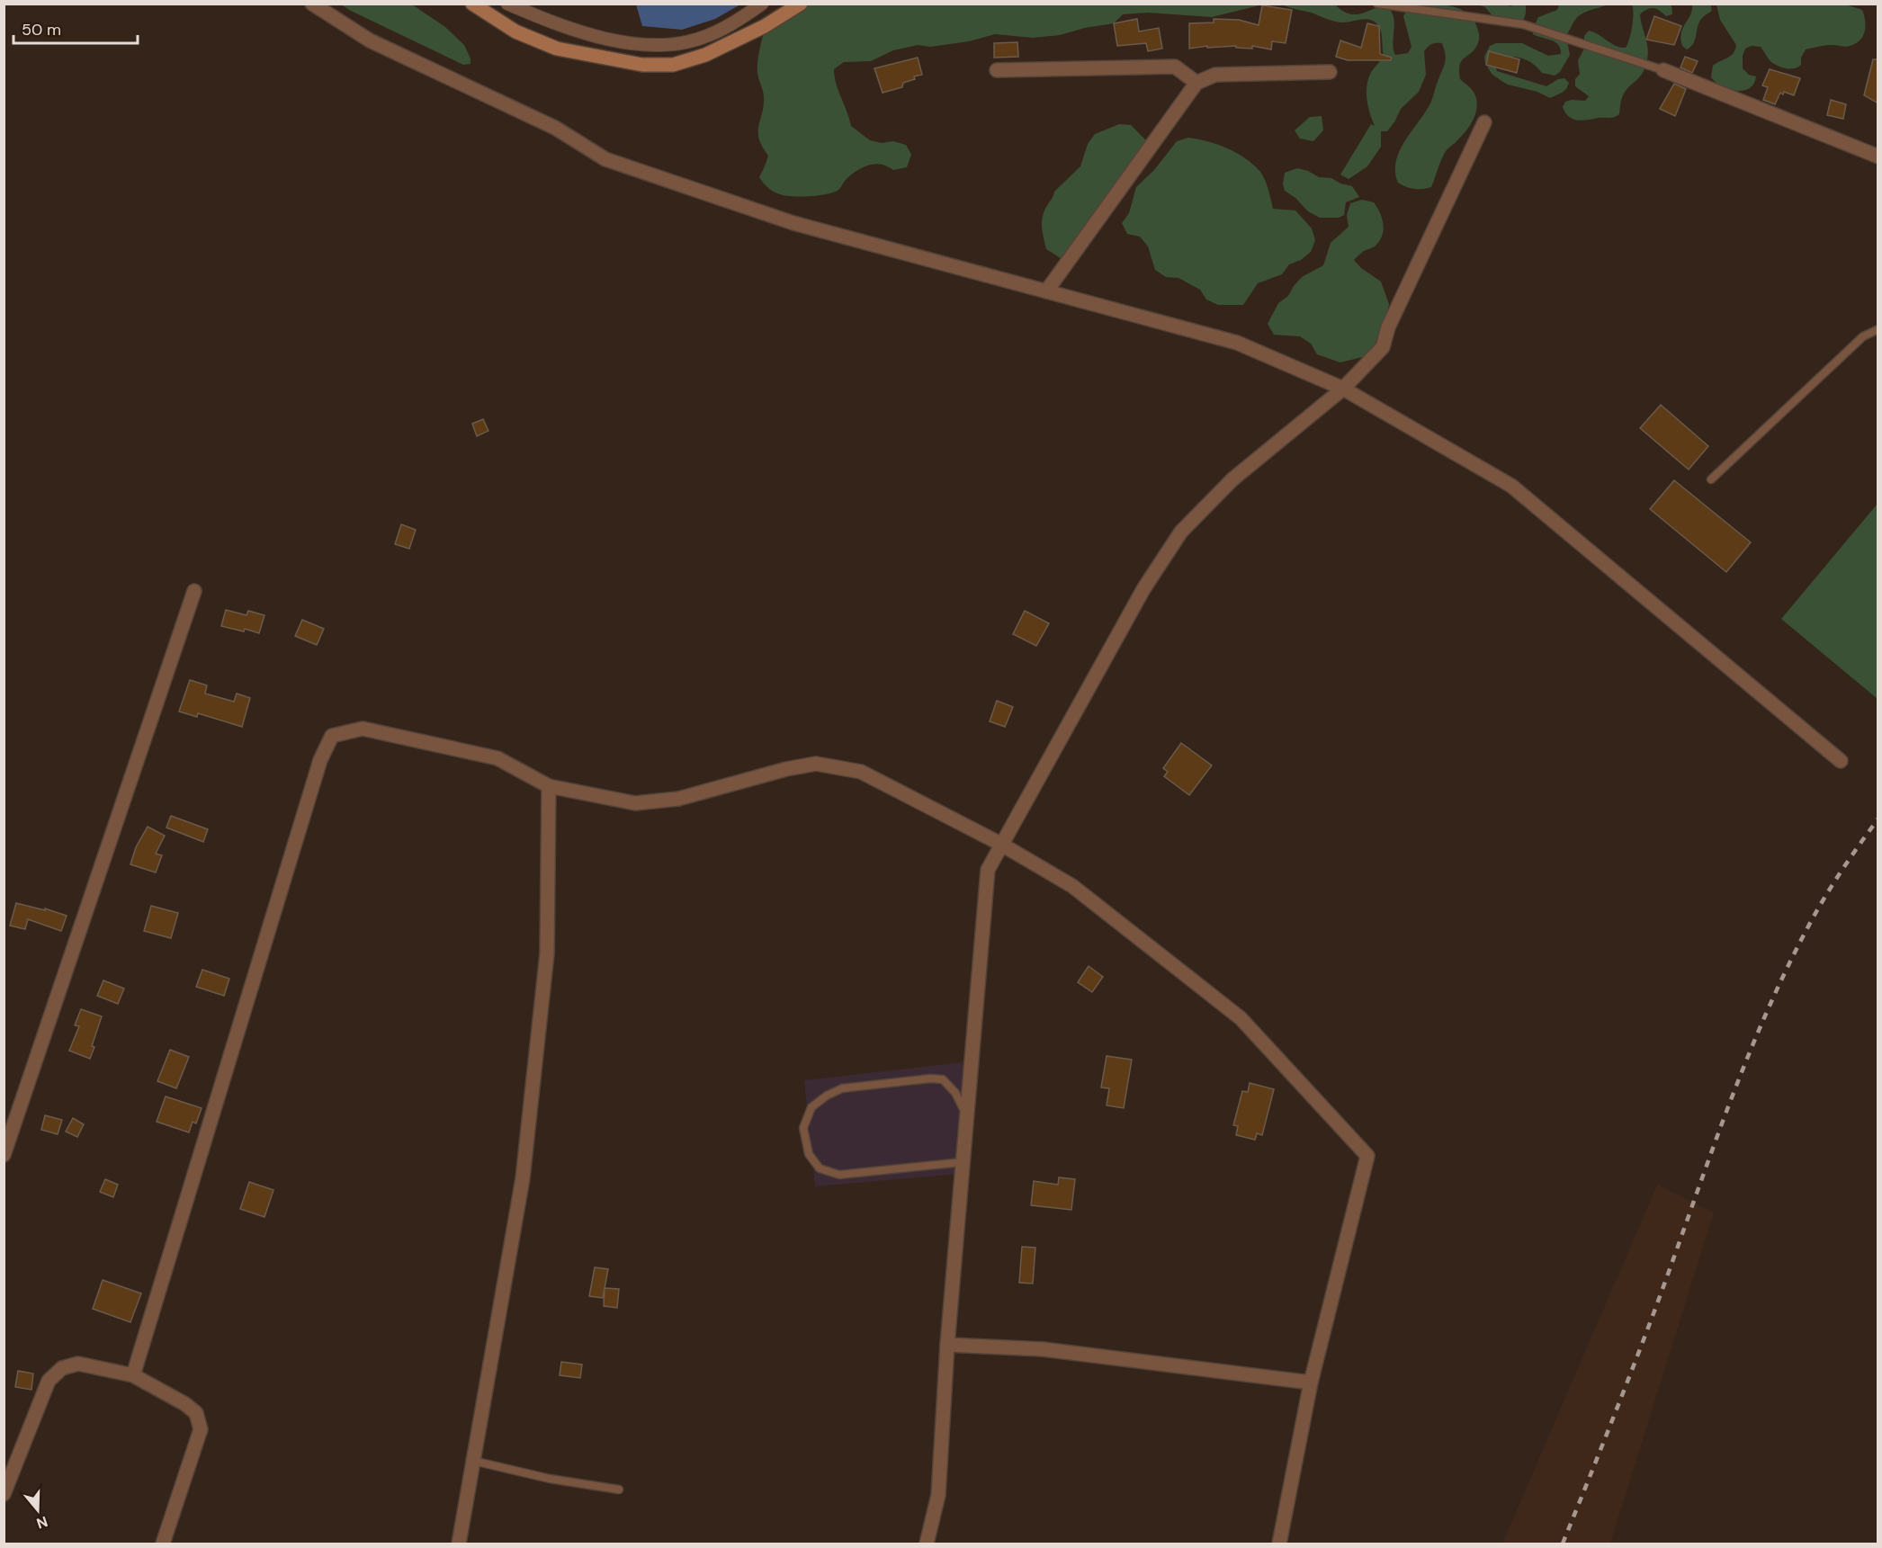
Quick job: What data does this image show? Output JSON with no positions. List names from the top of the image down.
{
  "scale_bar": "50 m",
  "north": "bottom"
}
